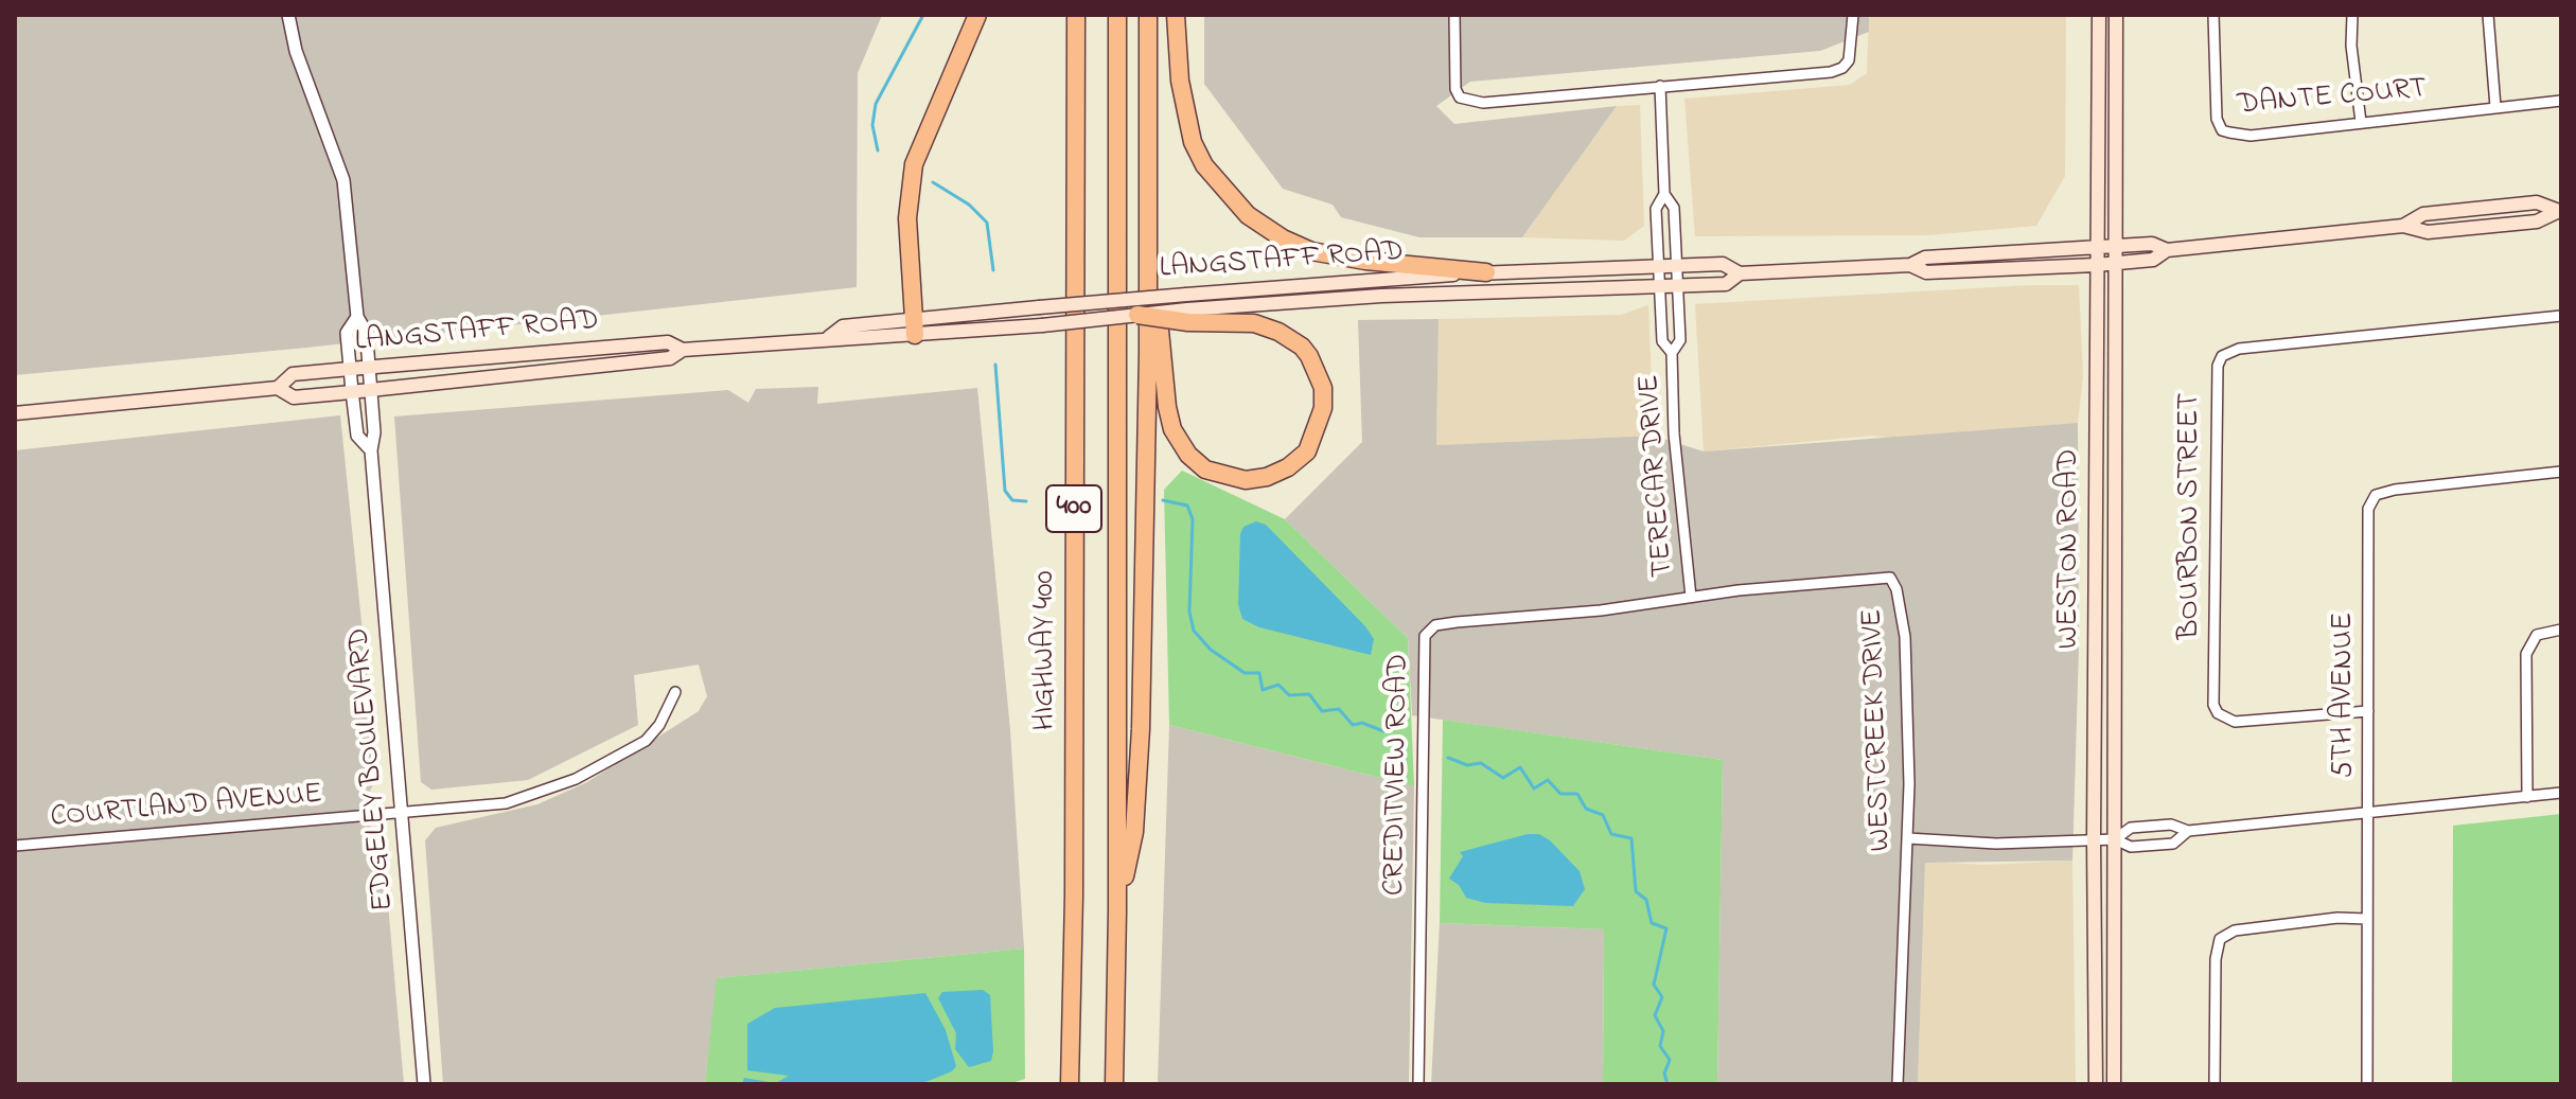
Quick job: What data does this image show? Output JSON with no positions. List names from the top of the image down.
{
  "streets": {
    "highway": ["400", "HIGHWAY 400"],
    "main road": ["LANGSTAFF ROAD", "WESTON ROAD"],
    "street": [
      "DANTE COURT",
      "TERECAR DRIVE",
      "BOURBON STREET",
      "5TH AVENUE",
      "WESTCREEK DRIVE",
      "EDGELEY BOULEVARD",
      "CREDITVIEW ROAD",
      "COURTLAND AVENUE"
    ]
  },
  "crossings": [
    ["LANGSTAFF ROAD", "TERECAR DRIVE"],
    ["LANGSTAFF ROAD", "WESTON ROAD"],
    ["LANGSTAFF ROAD", "EDGELEY BOULEVARD"],
    ["TERECAR DRIVE", "WESTCREEK DRIVE"],
    ["TERECAR DRIVE", "CREDITVIEW ROAD"],
    ["BOURBON STREET", "5TH AVENUE"],
    ["WESTCREEK DRIVE", "CREDITVIEW ROAD"],
    ["EDGELEY BOULEVARD", "COURTLAND AVENUE"]
  ]
}
